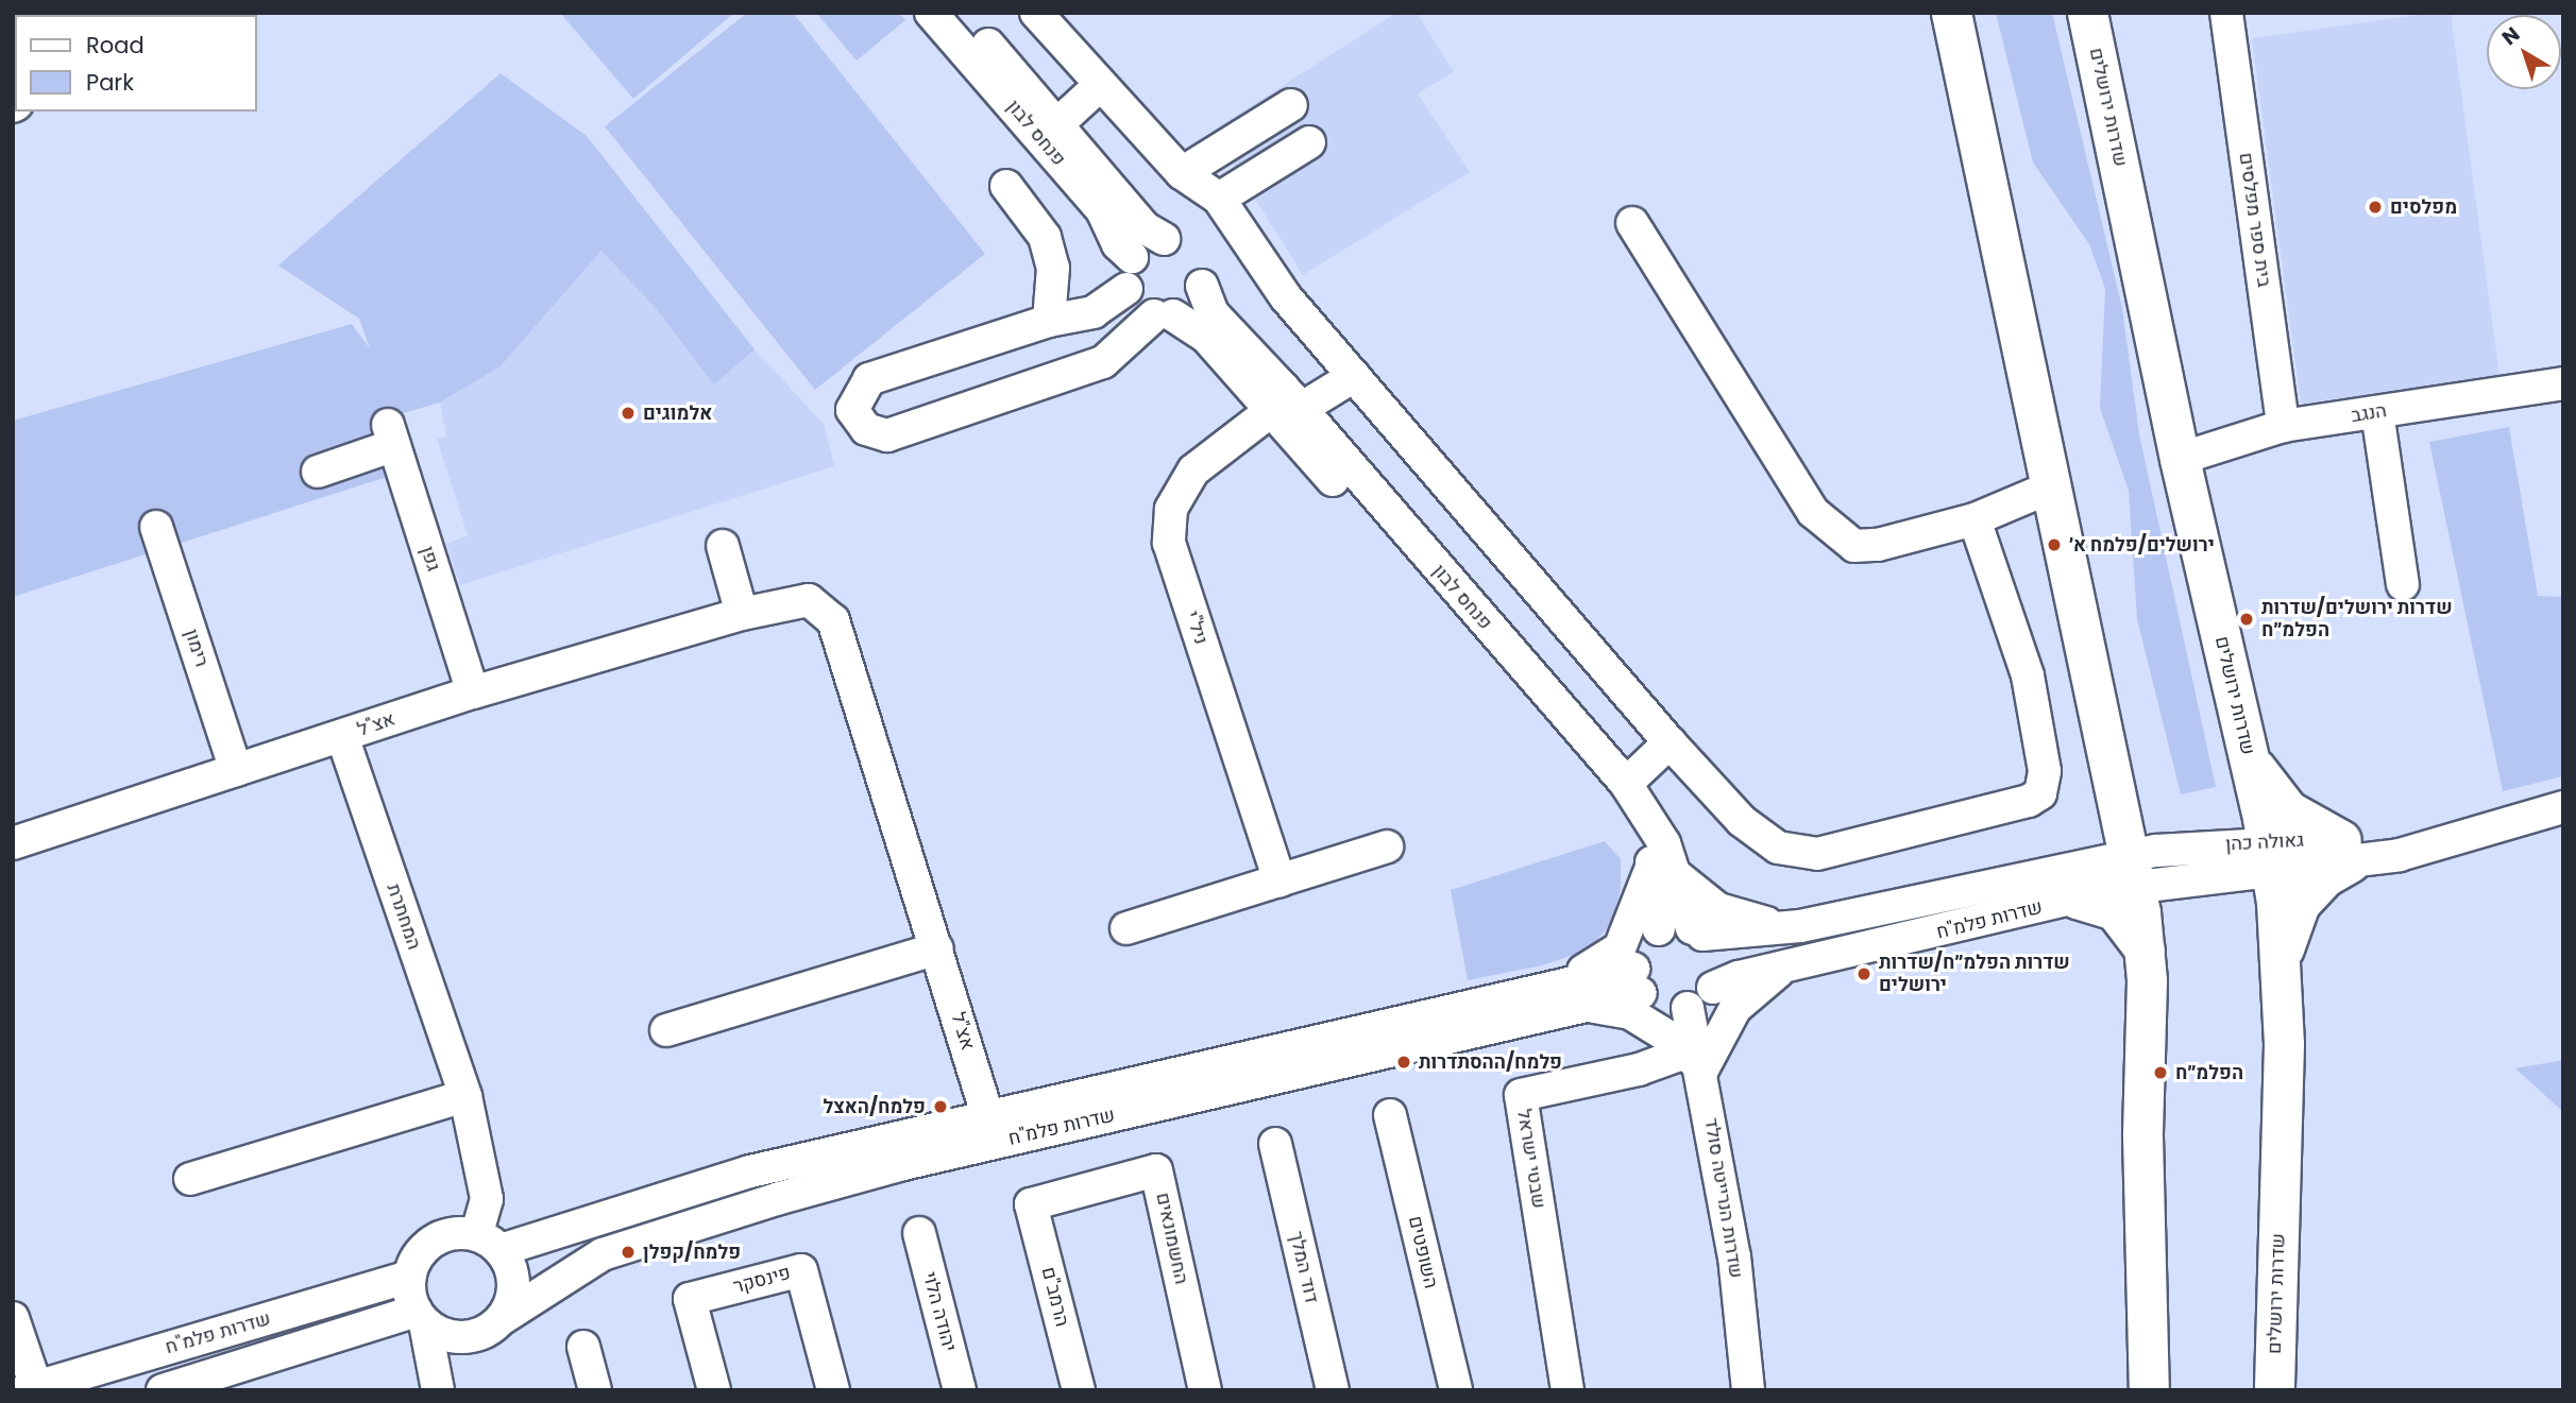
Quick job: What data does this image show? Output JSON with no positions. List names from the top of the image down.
{
  "streets": {
    "main road": ["שדרות ירושלים"],
    "street": [
      "פנחס לבון",
      "בית ספר מפלסים",
      "הנגב",
      "גפן",
      "ניל\"י",
      "רימון",
      "אצ\"ל",
      "גאולה כהן",
      "המחתרת",
      "שדרות פלמ\"ח",
      "שבטי ישראל",
      "שדרות הנרייטה סולד",
      "החשמונאים",
      "השופטים",
      "דוד המלך",
      "פינסקר",
      "הרמב\"ם",
      "יהודה הלוי"
    ]
  },
  "crossings": [
    ["שדרות ירושלים", "הנגב"],
    ["שדרות ירושלים", "גאולה כהן"],
    ["שדרות ירושלים", "שדרות פלמ\"ח"],
    ["פנחס לבון", "ניל\"י"],
    ["פנחס לבון", "שדרות פלמ\"ח"],
    ["פנחס לבון", "שדרות הנרייטה סולד"],
    ["בית ספר מפלסים", "הנגב"],
    ["גפן", "אצ\"ל"],
    ["רימון", "אצ\"ל"],
    ["אצ\"ל", "המחתרת"],
    ["אצ\"ל", "שדרות פלמ\"ח"],
    ["גאולה כהן", "שדרות פלמ\"ח"],
    ["המחתרת", "שדרות פלמ\"ח"],
    ["שדרות פלמ\"ח", "שדרות הנרייטה סולד"],
    ["שבטי ישראל", "שדרות הנרייטה סולד"],
    ["החשמונאים", "הרמב\"ם"]
  ],
  "places": [
    "מפלסים",
    "אלמוגים",
    "ירושלים/פלמח א׳",
    "שדרות ירושלים/שדרות הפלמ״ח",
    "שדרות הפלמ״ח/שדרות ירושלים",
    "פלמח/ההסתדרות",
    "הפלמ״ח",
    "פלמח/האצל",
    "פלמח/קפלן"
  ],
  "legend": ["Road", "Park"],
  "north": "top left"
}
